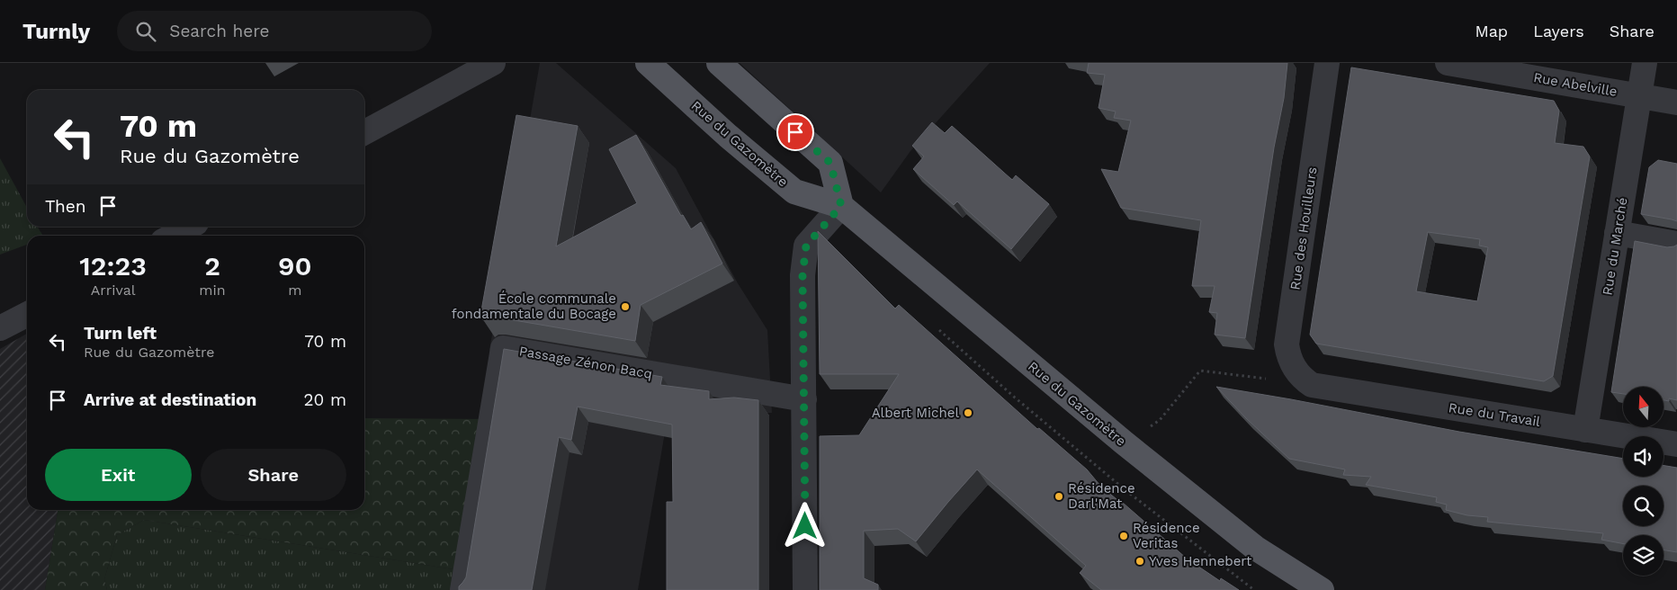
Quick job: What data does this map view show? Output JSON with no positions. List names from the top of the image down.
{
  "streets": {
    "main road": ["Rue du Gazomètre"],
    "street": [
      "Rue Abelville",
      "Rue des Houilleurs",
      "Rue du Marché",
      "Passage Zénon Bacq",
      "Rue du Travail"
    ]
  },
  "crossings": [
    ["Rue Abelville", "Rue du Marché"],
    ["Rue des Houilleurs", "Rue du Travail"],
    ["Rue du Marché", "Rue du Travail"]
  ],
  "places": [
    "École communale fondamentale du Bocage",
    "Albert Michel",
    "Résidence Darl'Mat",
    "Résidence Veritas",
    "Yves Hennebert"
  ],
  "north": "top",
  "page": {
    "header": "Turnly",
    "search": "Search here",
    "nav": ["Map", "Layers", "Share"],
    "turn": ["70 m", "Rue du Gazomètre"],
    "then": "Then",
    "eta": [
      "12:23",
      "Arrival",
      "2",
      "min",
      "90",
      "m"
    ],
    "list": [
      {
        "name": "Turn left",
        "note": "Rue du Gazomètre",
        "value": "70 m"
      },
      {
        "name": "Arrive at destination",
        "value": "20 m"
      }
    ],
    "buttons": ["Exit", "Share"]
  }
}
